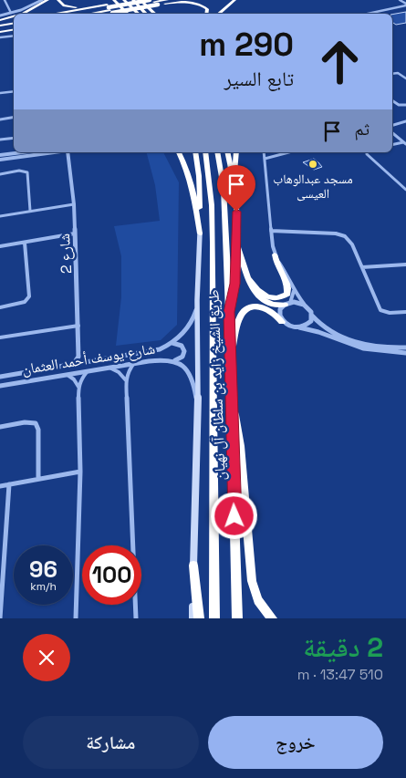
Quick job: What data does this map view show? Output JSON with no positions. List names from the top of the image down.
{
  "streets": {
    "highway": ["طريق الشيخ زايد بن سلطان آل نهيان"],
    "street": ["شارع 2", "شارع يوسف أحمد العثمان"]
  },
  "places": ["مسجد عبدالوهاب العيسى"],
  "page": {
    "turn": ["290 m", "تابع السير"],
    "then": "ثم",
    "speed": "96 km/h",
    "limit": "100",
    "heading": ["2 دقيقة", "510 m · 13:47"],
    "buttons": ["خروج", "مشاركة"]
  }
}
